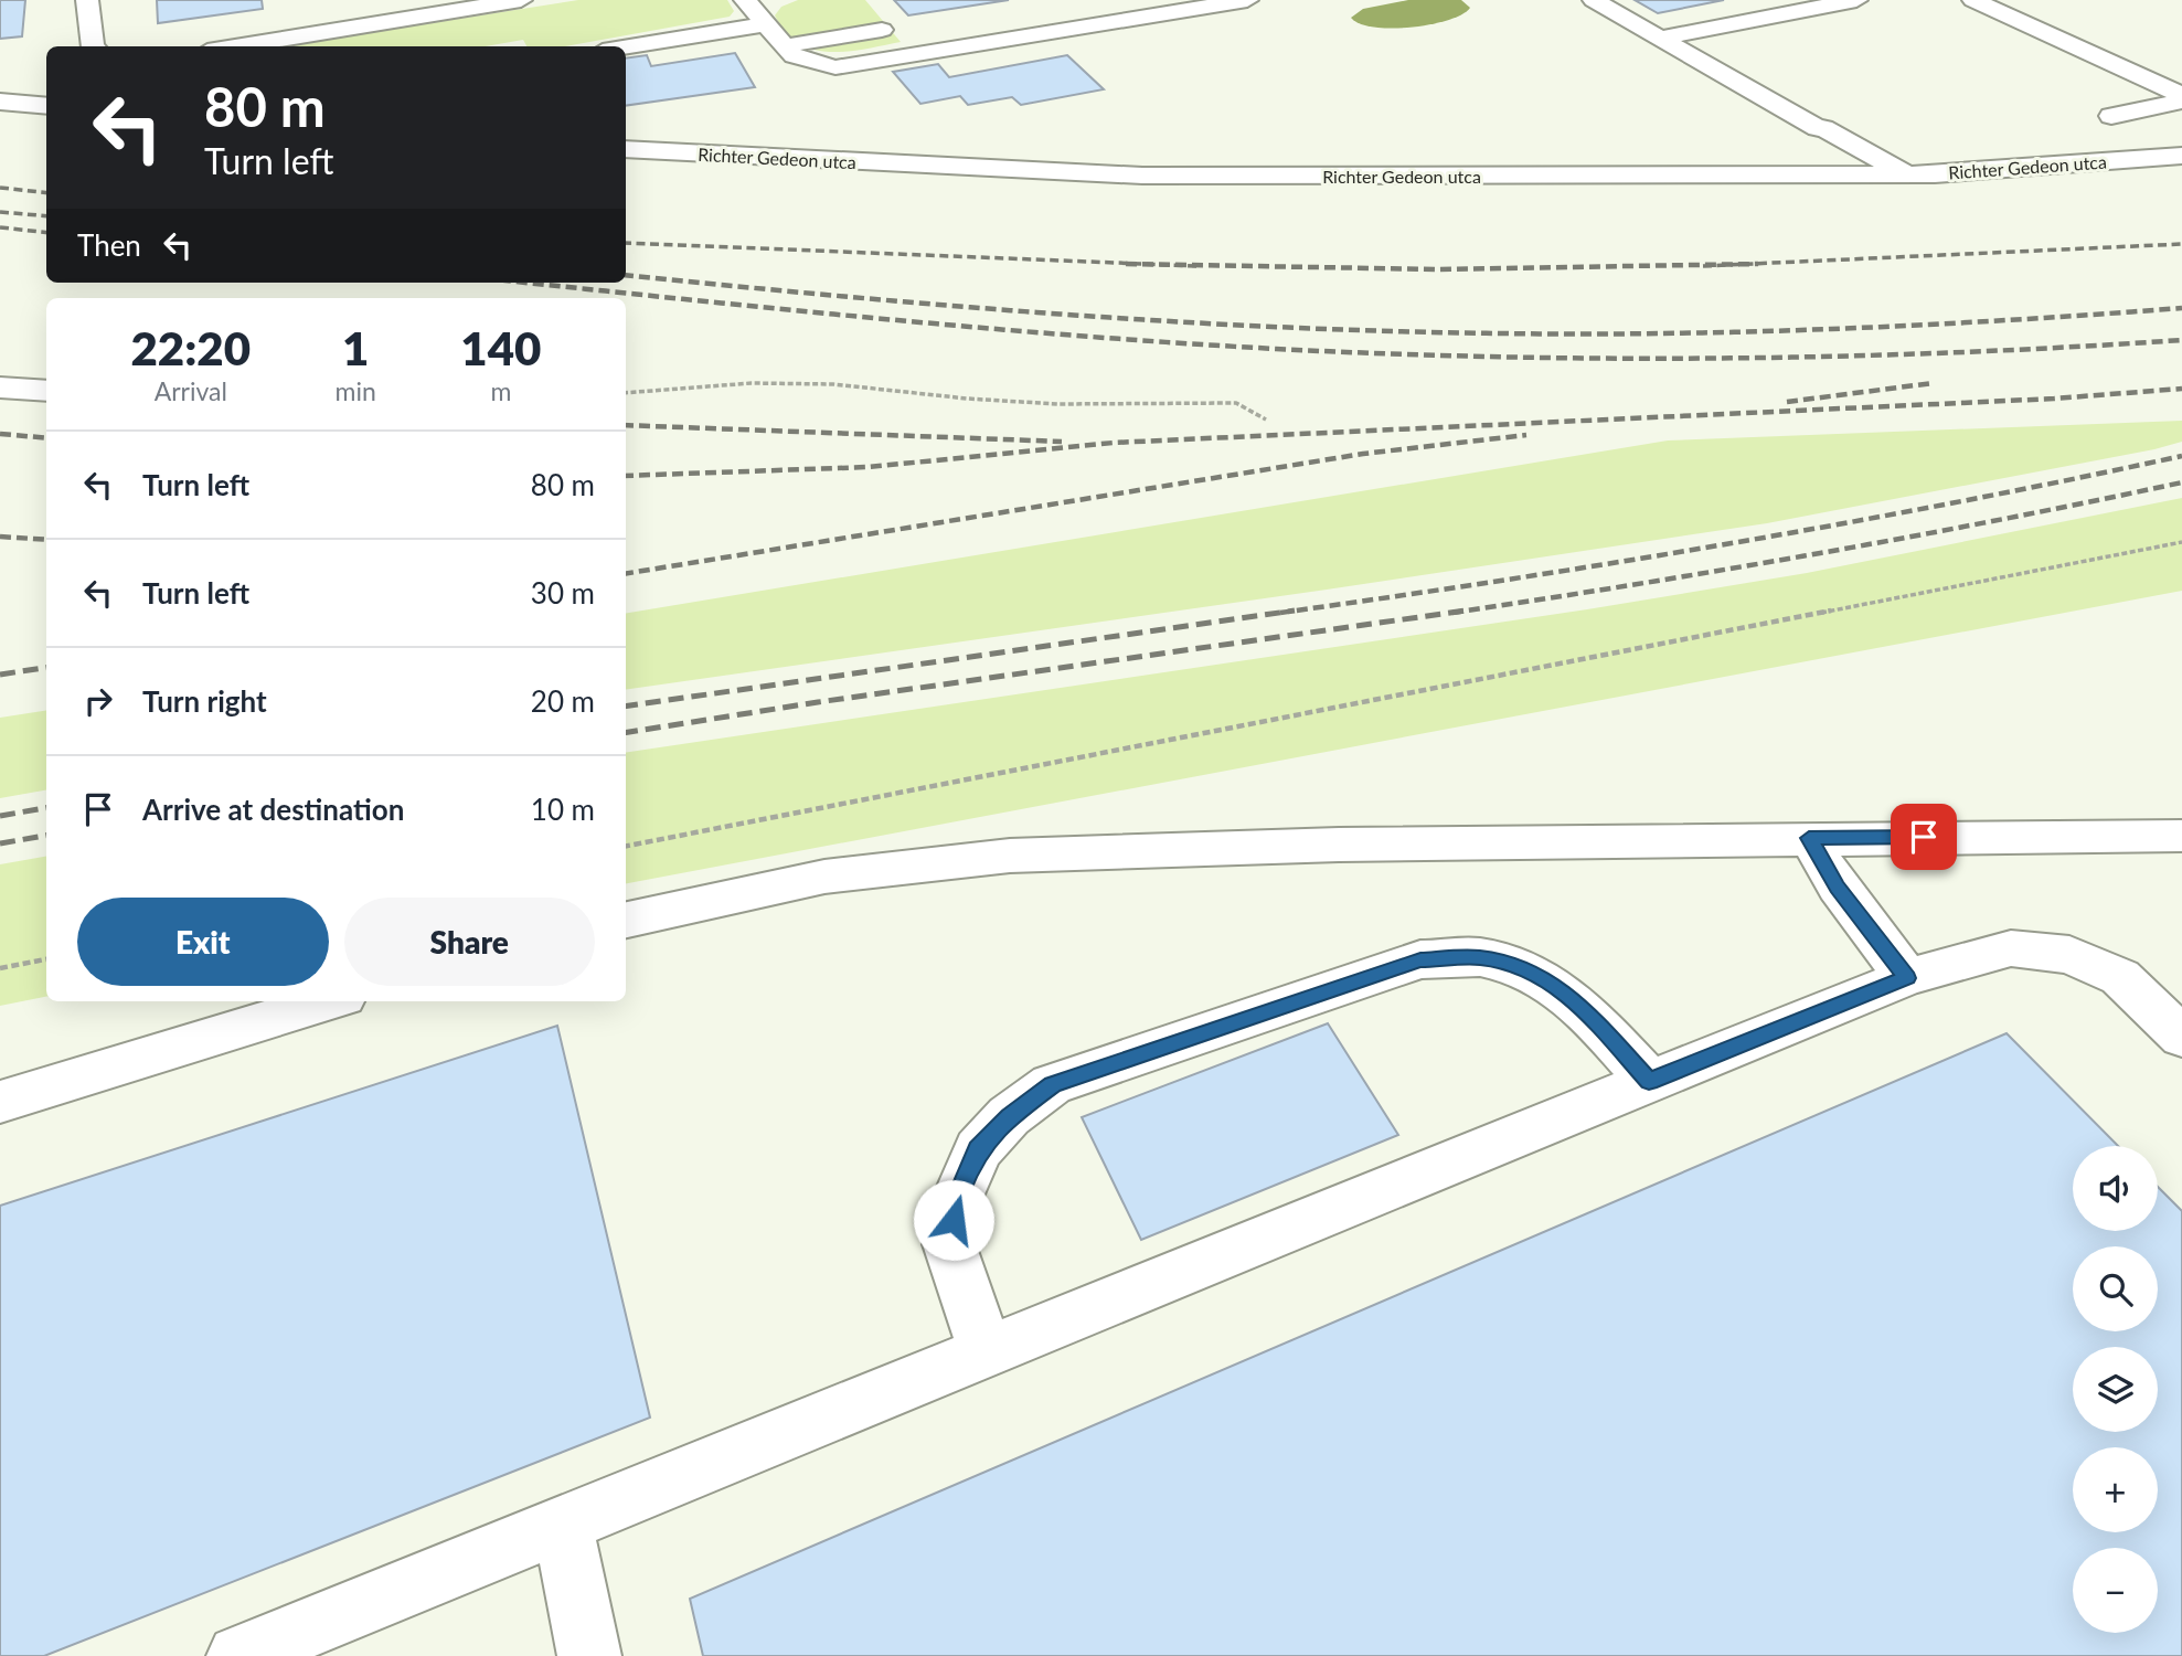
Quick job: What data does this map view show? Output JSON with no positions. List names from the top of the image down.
{
  "streets": {
    "lane": ["Richter Gedeon utca"]
  },
  "page": {
    "turn": ["80 m", "Turn left"],
    "then": "Then",
    "eta": [
      "22:20",
      "Arrival",
      "1",
      "min",
      "140",
      "m"
    ],
    "list": [
      {
        "name": "Turn left",
        "value": "80 m"
      },
      {
        "name": "Turn left",
        "value": "30 m"
      },
      {
        "name": "Turn right",
        "value": "20 m"
      },
      {
        "name": "Arrive at destination",
        "value": "10 m"
      }
    ],
    "buttons": ["Exit", "Share"],
    "map_buttons": ["+", "−"]
  }
}
